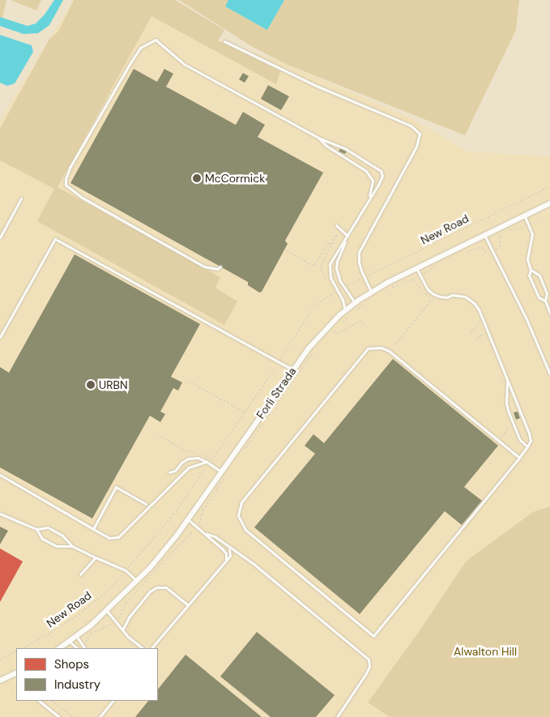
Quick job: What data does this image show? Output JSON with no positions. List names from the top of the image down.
{
  "streets": {
    "street": ["Forli Strada"],
    "path": ["New Road"]
  },
  "parks": ["Alwalton Hill"],
  "places": ["McCormick", "URBN"],
  "legend": ["Shops", "Industry"]
}
